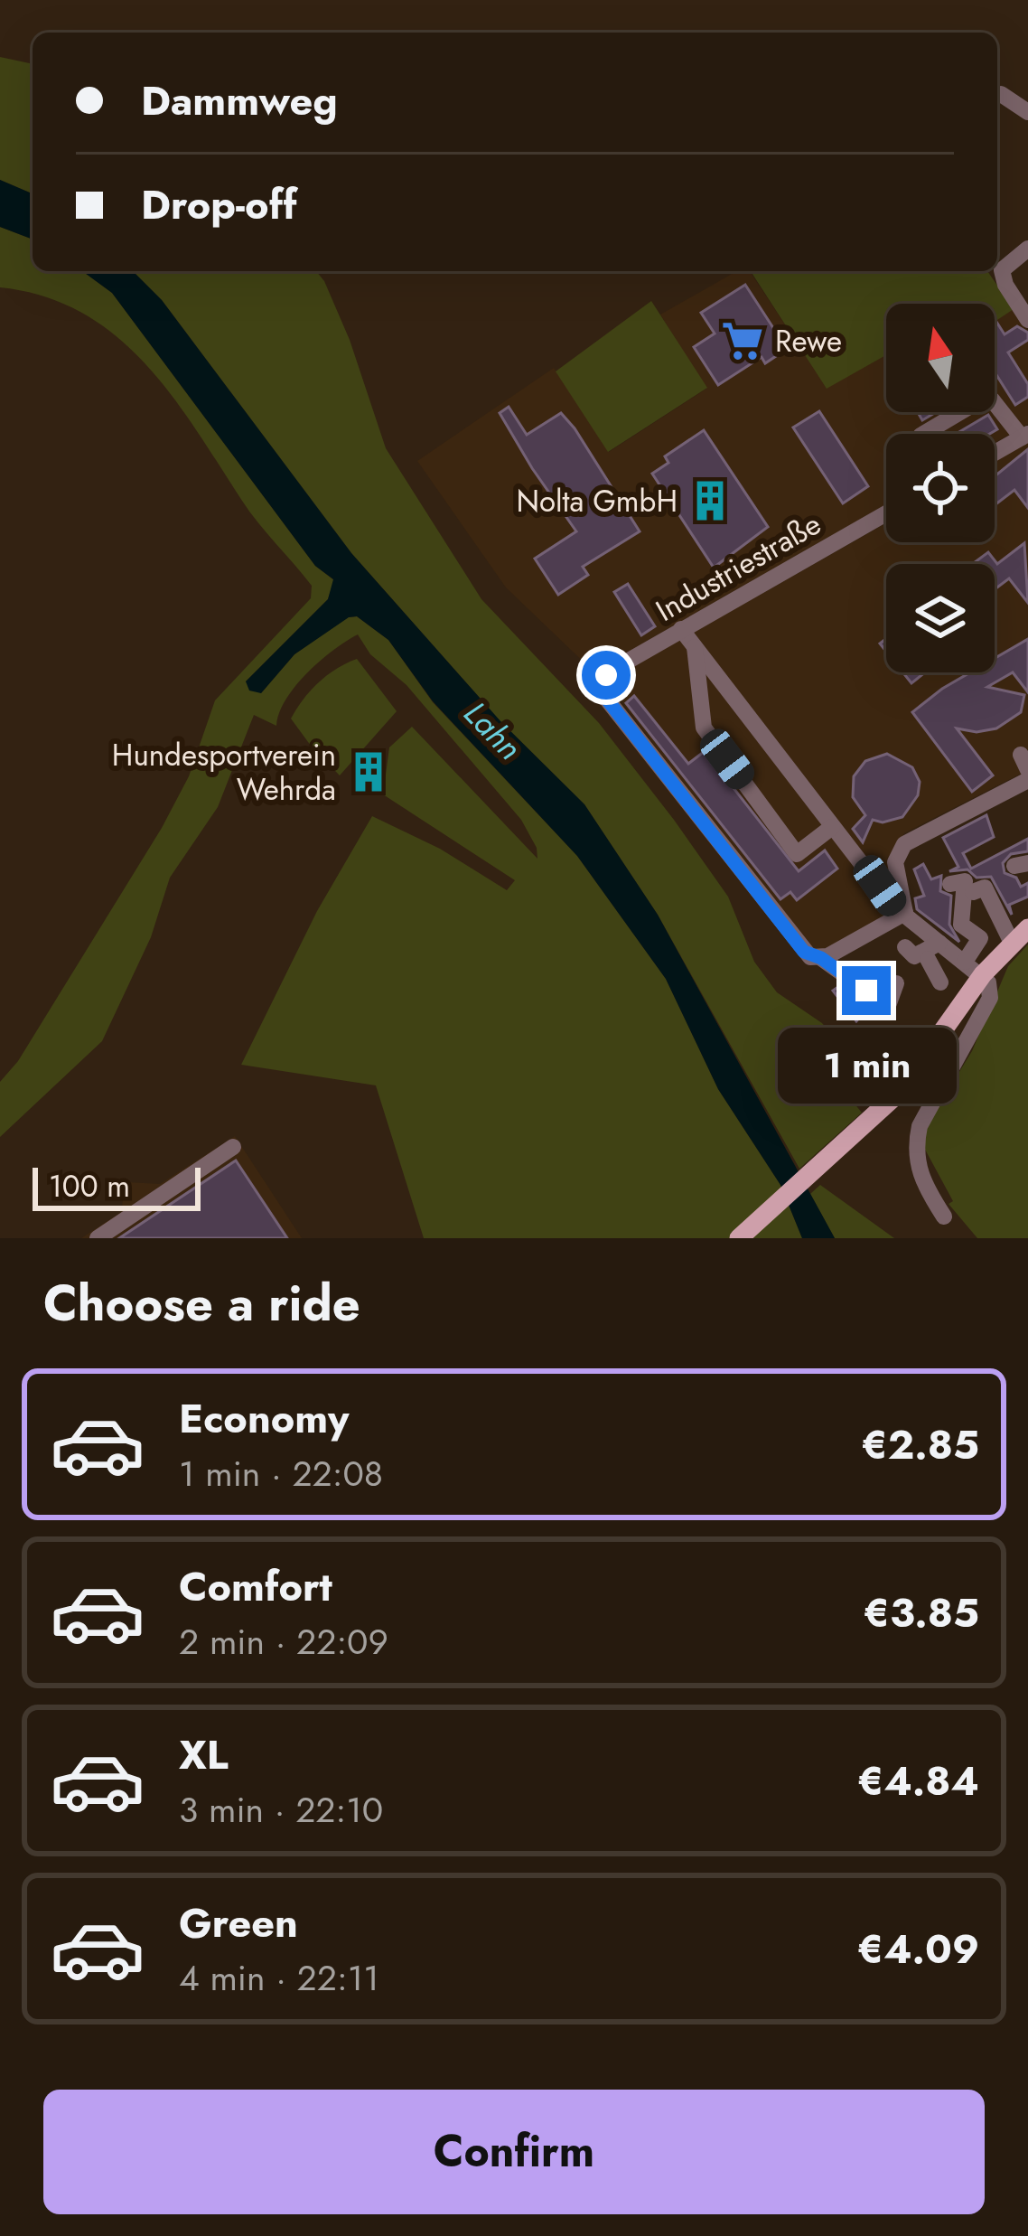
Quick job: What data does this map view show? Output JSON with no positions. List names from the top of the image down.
{
  "streets": {
    "street": ["Industriestraße"]
  },
  "water": ["Lahn"],
  "places": {
    "supermarket": ["Rewe"],
    "building": ["Nolta GmbH", "Hundesportverein Wehrda"]
  },
  "scale_bar": "100 m",
  "north": "top",
  "page": {
    "banner": ["Dammweg", "Drop-off"],
    "bubble": "1 min",
    "scale": "100 m",
    "heading": "Choose a ride",
    "list": [
      {
        "name": "Economy",
        "note": "1 min · 22:08",
        "value": "€2.85"
      },
      {
        "name": "Comfort",
        "note": "2 min · 22:09",
        "value": "€3.85"
      },
      {
        "name": "XL",
        "note": "3 min · 22:10",
        "value": "€4.84"
      },
      {
        "name": "Green",
        "note": "4 min · 22:11",
        "value": "€4.09"
      }
    ],
    "buttons": "Confirm"
  }
}
